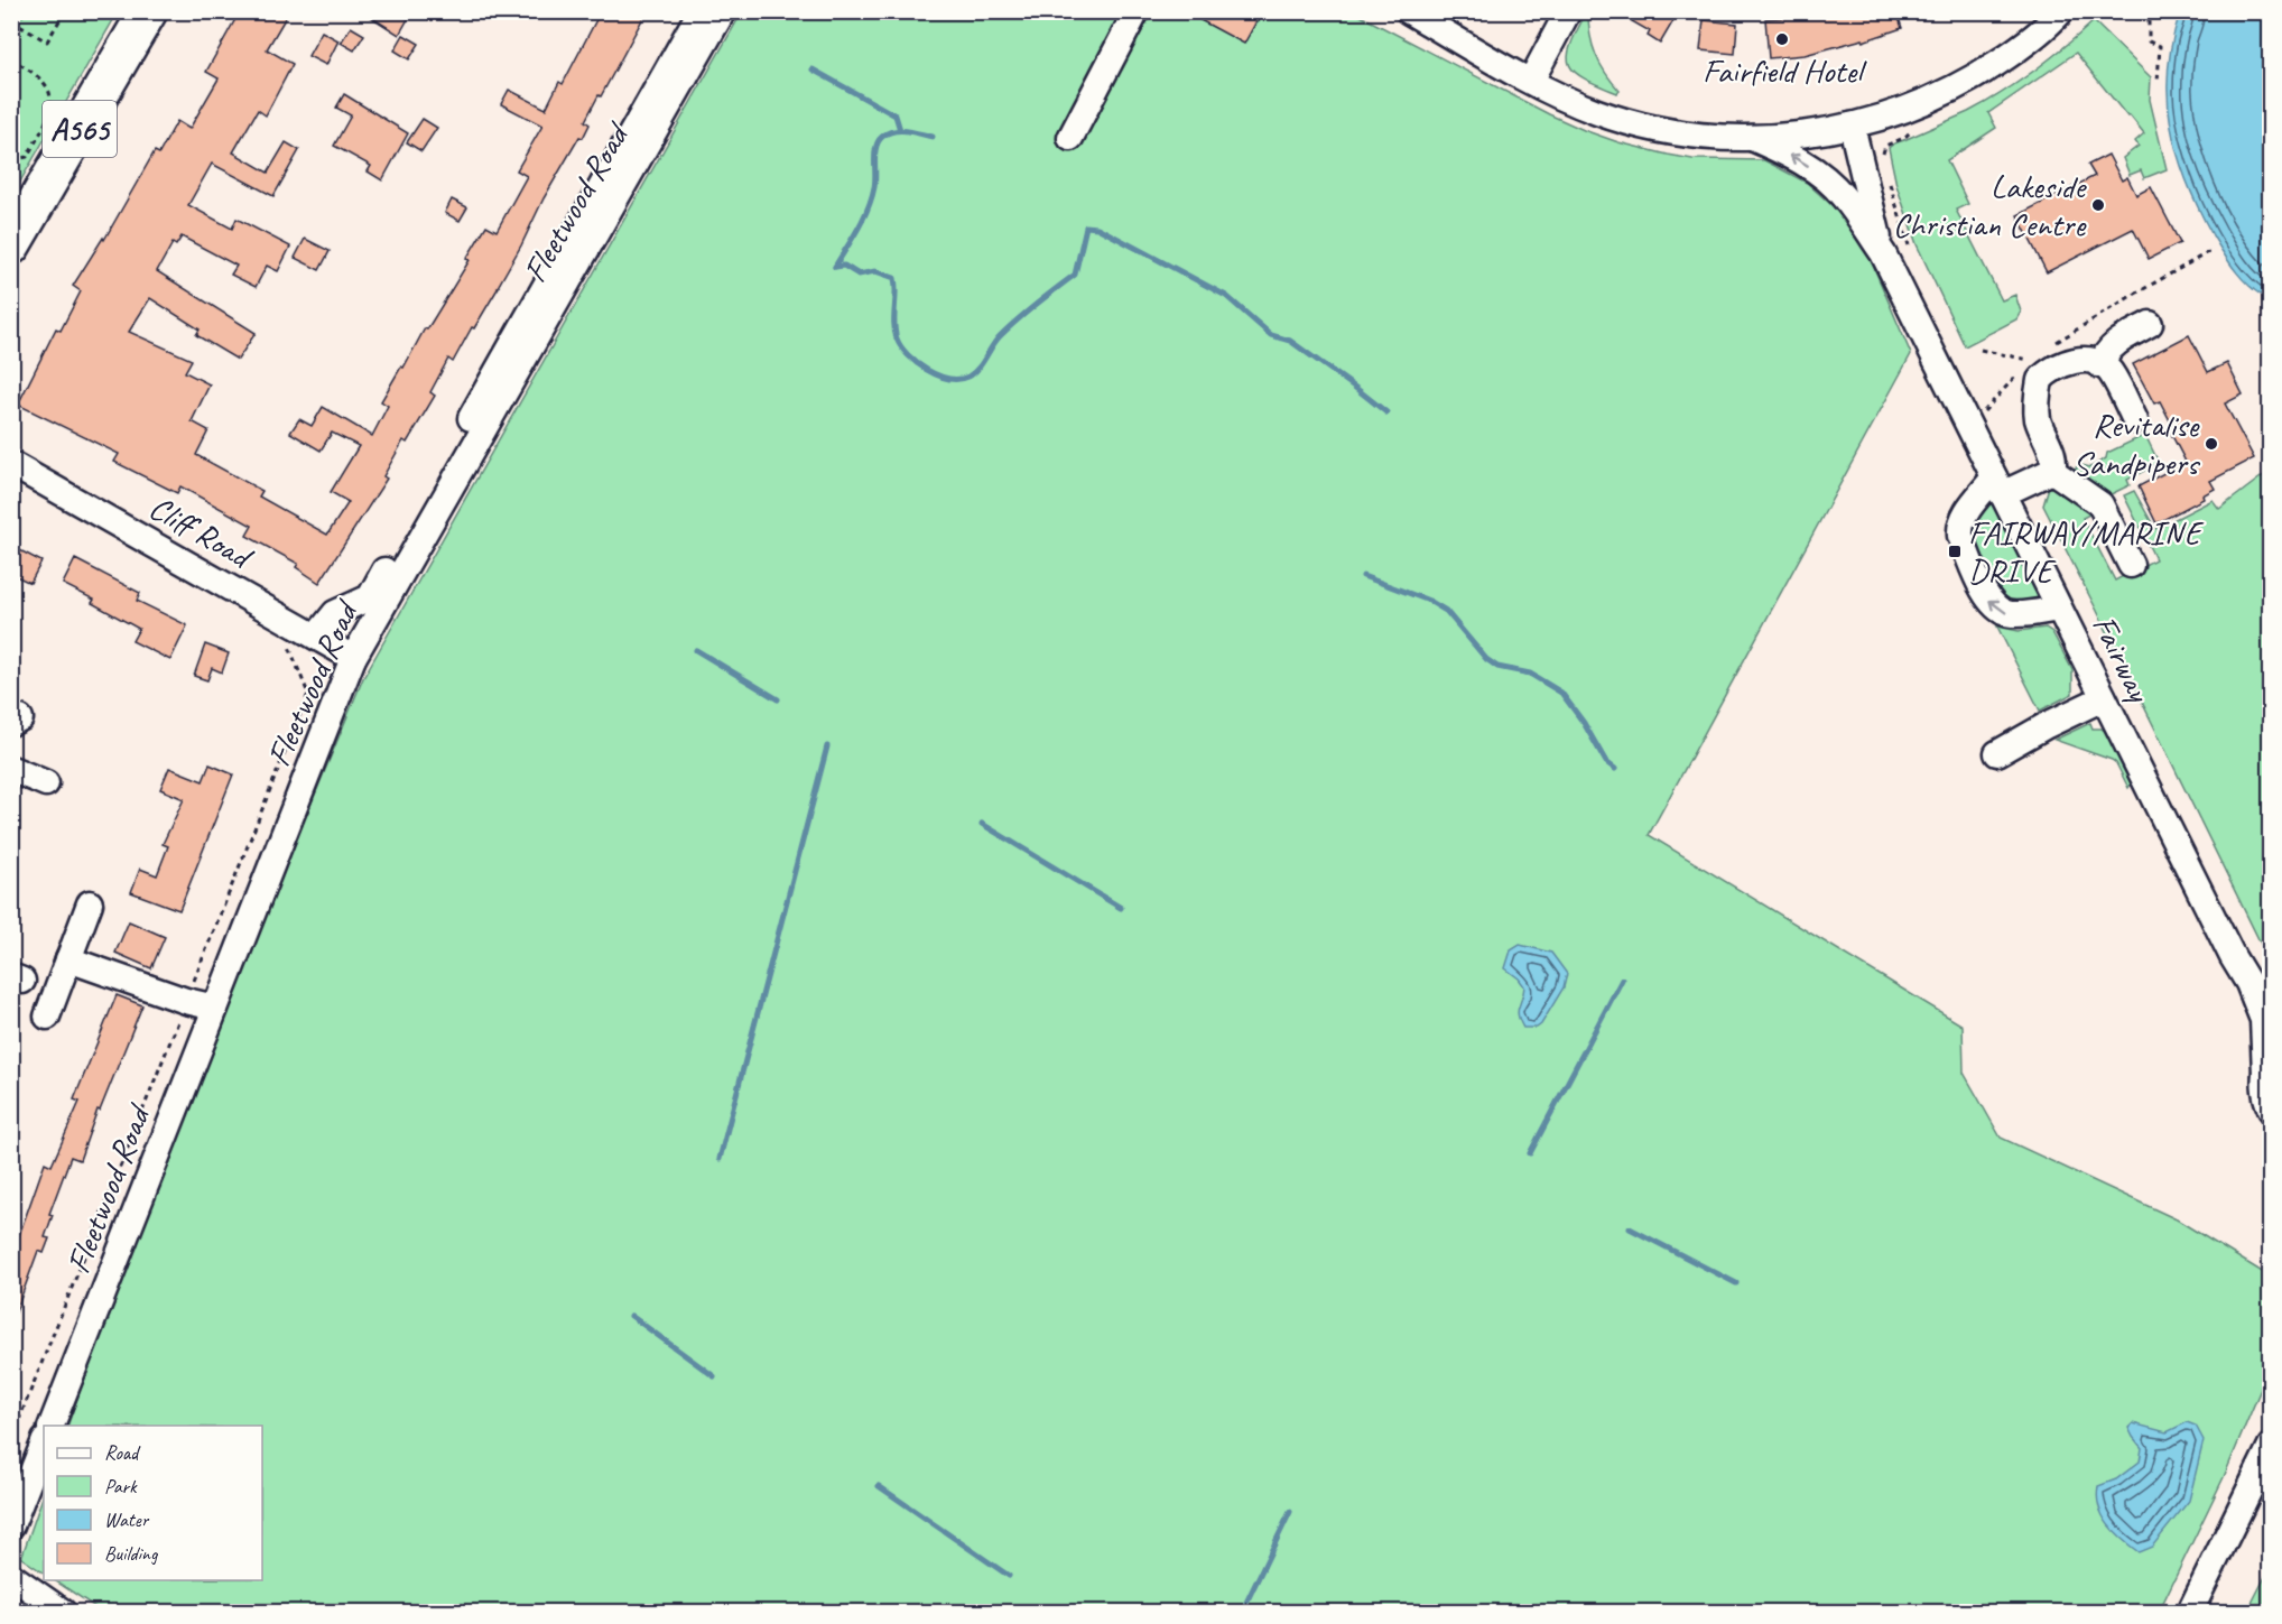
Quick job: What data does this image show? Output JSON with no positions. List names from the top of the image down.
{
  "streets": {
    "highway": ["A565"],
    "street": ["Fleetwood Road", "Cliff Road", "Fairway"]
  },
  "crossings": [
    ["Fleetwood Road", "Cliff Road"]
  ],
  "places": {
    "other": ["Fairfield Hotel", "Lakeside Christian Centre", "Revitalise Sandpipers"],
    "transit": ["FAIRWAY/MARINE DRIVE"]
  },
  "legend": [
    "Road",
    "Park",
    "Water",
    "Building"
  ]
}
